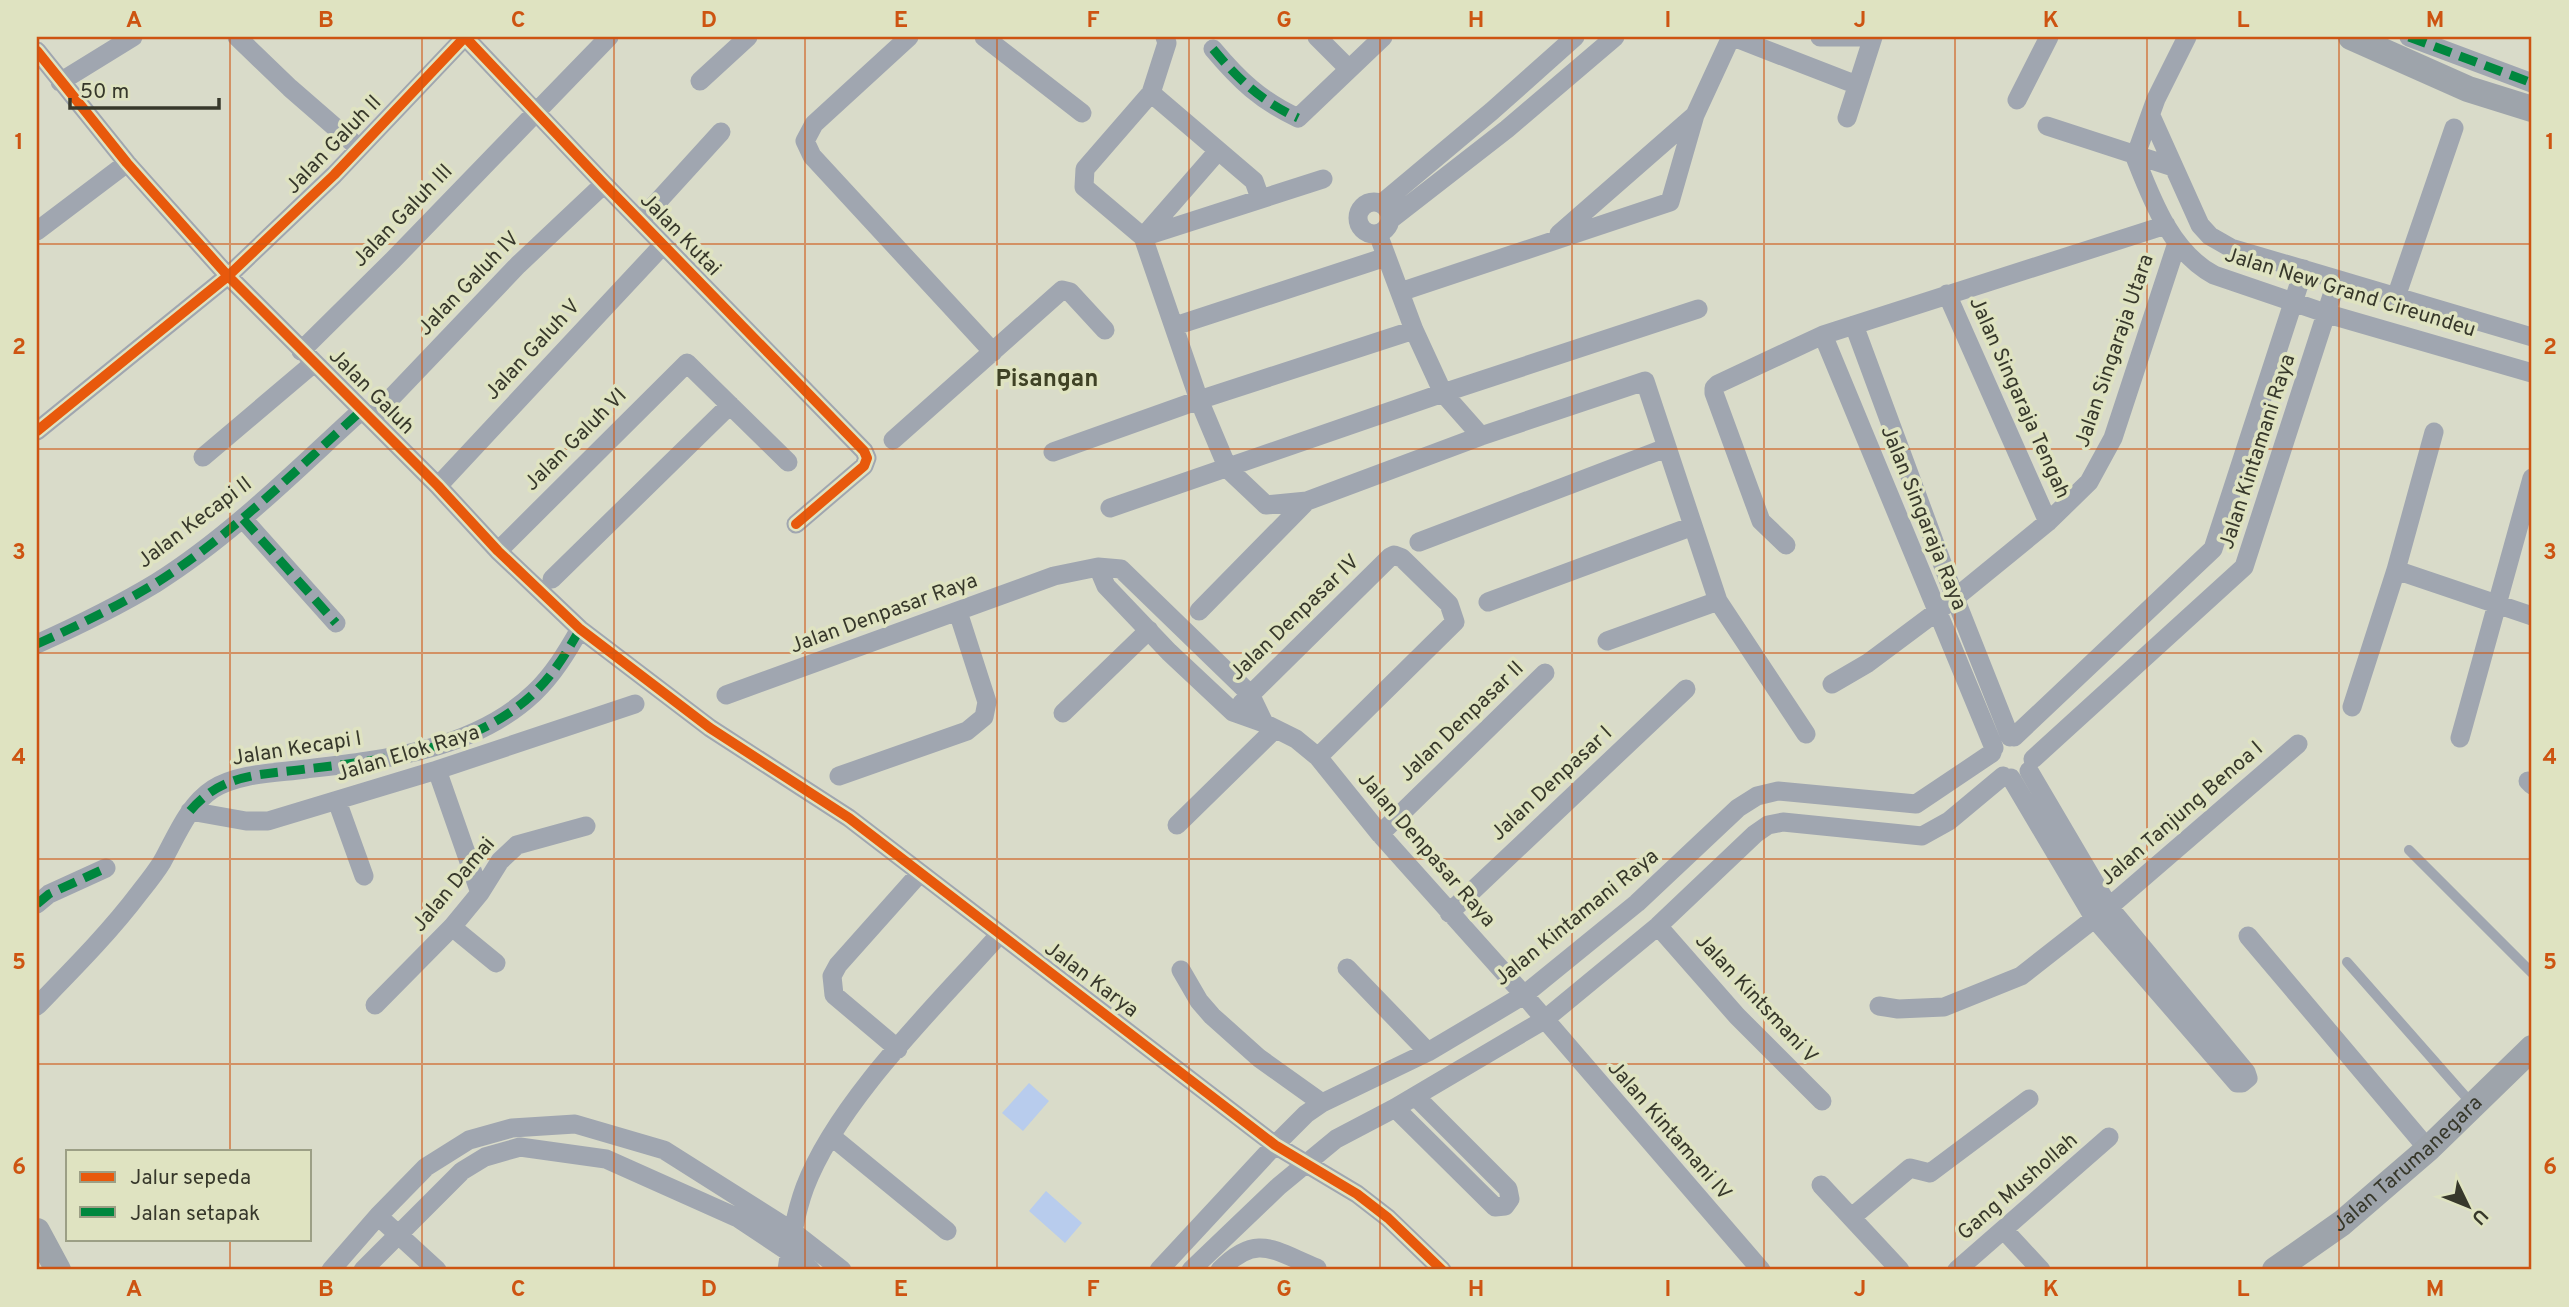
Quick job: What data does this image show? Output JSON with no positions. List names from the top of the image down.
{
  "streets": {
    "street": [
      "Jalan Galuh II",
      "Jalan Galuh III",
      "Jalan Kutai",
      "Jalan Galuh IV",
      "Jalan New Grand Cireundeu",
      "Jalan Galuh V",
      "Jalan Singaraja Utara",
      "Jalan Galuh",
      "Jalan Singaraja Tengah",
      "Jalan Galuh VI",
      "Jalan Kintamani Raya",
      "Jalan Singaraja Raya",
      "Jalan Kecapi II",
      "Jalan Denpasar Raya",
      "Jalan Denpasar IV",
      "Jalan Denpasar II",
      "Jalan Kecapi I",
      "Jalan Elok Raya",
      "Jalan Denpasar I",
      "Jalan Tanjung Benoa I",
      "Jalan Damai",
      "Jalan Karya",
      "Jalan Kintsmani V",
      "Jalan Kintamani IV",
      "Jalan Tarumanegara",
      "Gang Mushollah"
    ]
  },
  "crossings": [
    ["Jalan Galuh II", "Jalan Kutai"],
    ["Jalan Galuh II", "Jalan Galuh"],
    ["Jalan Galuh III", "Jalan Kutai"],
    ["Jalan Galuh III", "Jalan Galuh"],
    ["Jalan Kutai", "Jalan Galuh IV"],
    ["Jalan Kutai", "Jalan Galuh V"],
    ["Jalan Galuh IV", "Jalan Galuh"],
    ["Jalan Galuh IV", "Jalan Kecapi II"],
    ["Jalan New Grand Cireundeu", "Jalan Singaraja Utara"],
    ["Jalan New Grand Cireundeu", "Jalan Kintamani Raya"],
    ["Jalan Galuh V", "Jalan Galuh"],
    ["Jalan Singaraja Utara", "Jalan Singaraja Tengah"],
    ["Jalan Singaraja Utara", "Jalan Singaraja Raya"],
    ["Jalan Galuh", "Jalan Galuh VI"],
    ["Jalan Galuh", "Jalan Kecapi II"],
    ["Jalan Galuh", "Jalan Kecapi I"],
    ["Jalan Galuh", "Jalan Karya"],
    ["Jalan Kintamani Raya", "Jalan Singaraja Raya"],
    ["Jalan Kintamani Raya", "Jalan Denpasar Raya"],
    ["Jalan Kintamani Raya", "Jalan Karya"],
    ["Jalan Denpasar Raya", "Jalan Denpasar IV"],
    ["Jalan Denpasar Raya", "Jalan Denpasar II"],
    ["Jalan Denpasar Raya", "Jalan Denpasar I"],
    ["Jalan Denpasar Raya", "Jalan Kintamani IV"],
    ["Jalan Kecapi I", "Jalan Elok Raya"]
  ],
  "districts": ["Pisangan"],
  "legend": ["Jalur sepeda", "Jalan setapak"],
  "scale_bar": "50 m",
  "north": "bottom right",
  "grid": {
    "columns": [
      "A",
      "B",
      "C",
      "D",
      "E",
      "F",
      "G",
      "H",
      "I",
      "J",
      "K",
      "L",
      "M"
    ],
    "rows": [
      "1",
      "2",
      "3",
      "4",
      "5",
      "6"
    ]
  }
}
